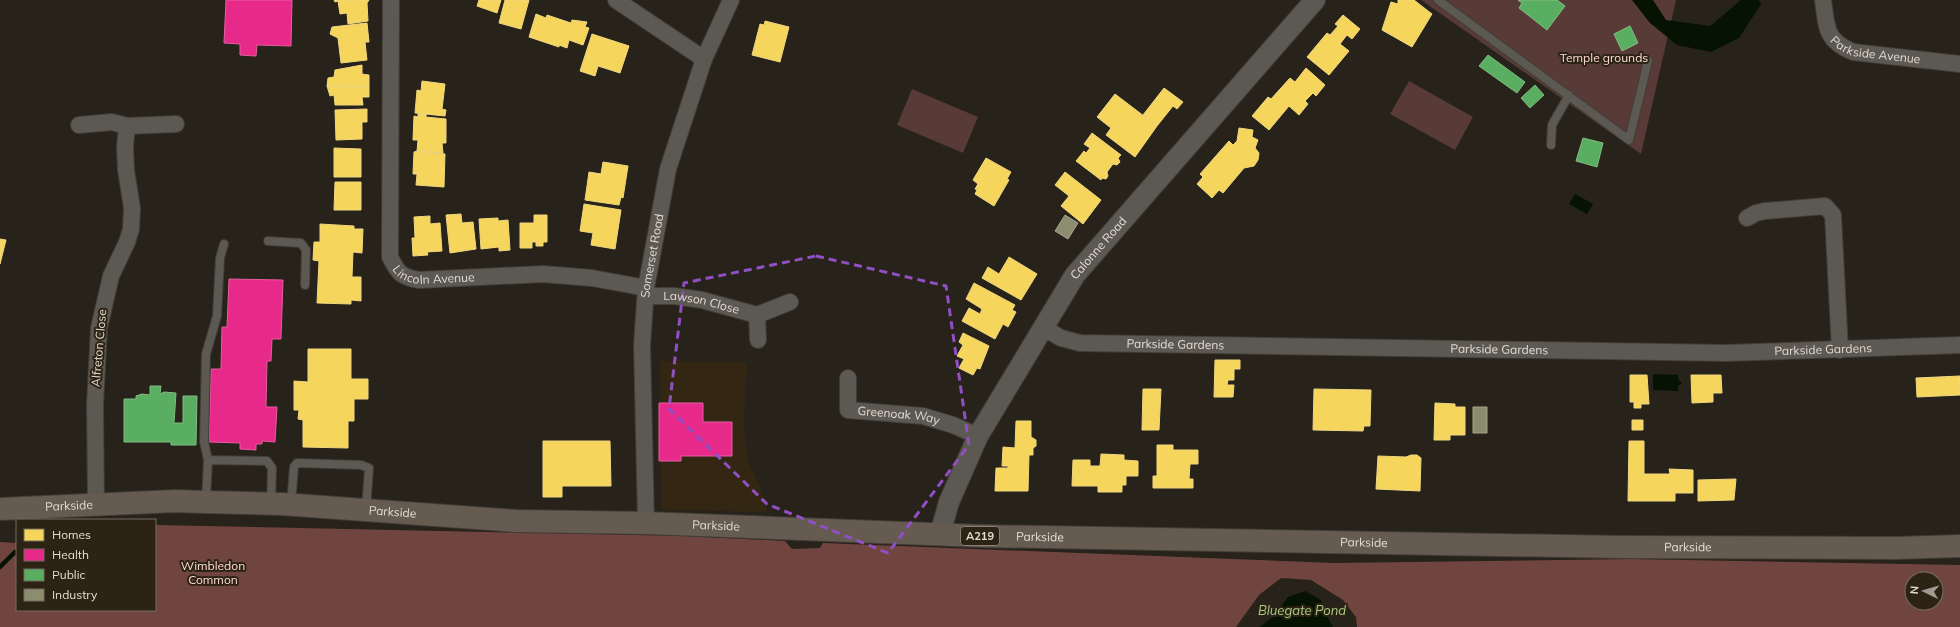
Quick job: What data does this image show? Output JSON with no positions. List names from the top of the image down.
{
  "streets": {
    "main road": ["Parkside", "A219"],
    "street": [
      "Parkside Avenue",
      "Calonne Road",
      "Somerset Road",
      "Lincoln Avenue",
      "Lawson Close",
      "Parkside Gardens",
      "Alfreton Close",
      "Greenoak Way"
    ]
  },
  "crossings": [
    ["Calonne Road", "Parkside Gardens"],
    ["Calonne Road", "Greenoak Way"],
    ["Calonne Road", "Parkside"],
    ["Somerset Road", "Lincoln Avenue"],
    ["Somerset Road", "Lawson Close"],
    ["Somerset Road", "Parkside"],
    ["Lincoln Avenue", "Lawson Close"],
    ["Alfreton Close", "Parkside"]
  ],
  "water": ["Bluegate Pond"],
  "parks": ["Temple grounds", "Wimbledon Common"],
  "legend": [
    "Homes",
    "Health",
    "Public",
    "Industry"
  ],
  "north": "left"
}
